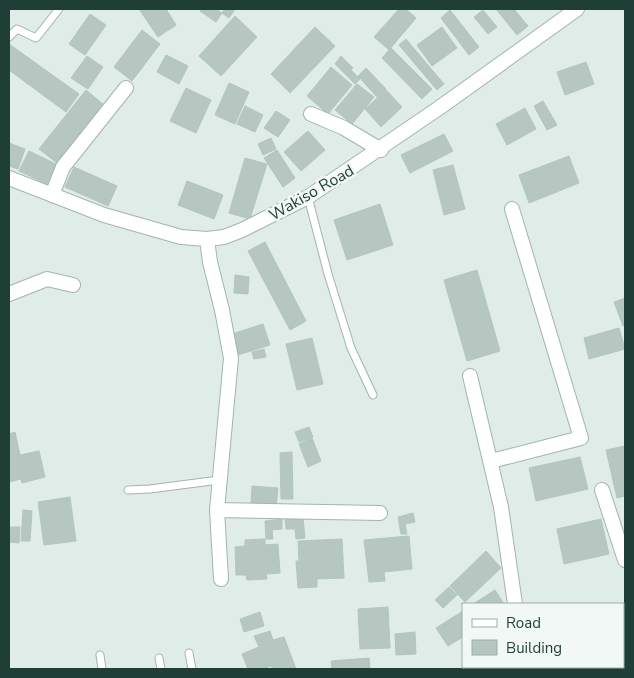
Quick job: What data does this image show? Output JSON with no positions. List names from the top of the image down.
{
  "streets": {
    "street": ["Wakiso Road"]
  },
  "legend": ["Road", "Building"]
}
